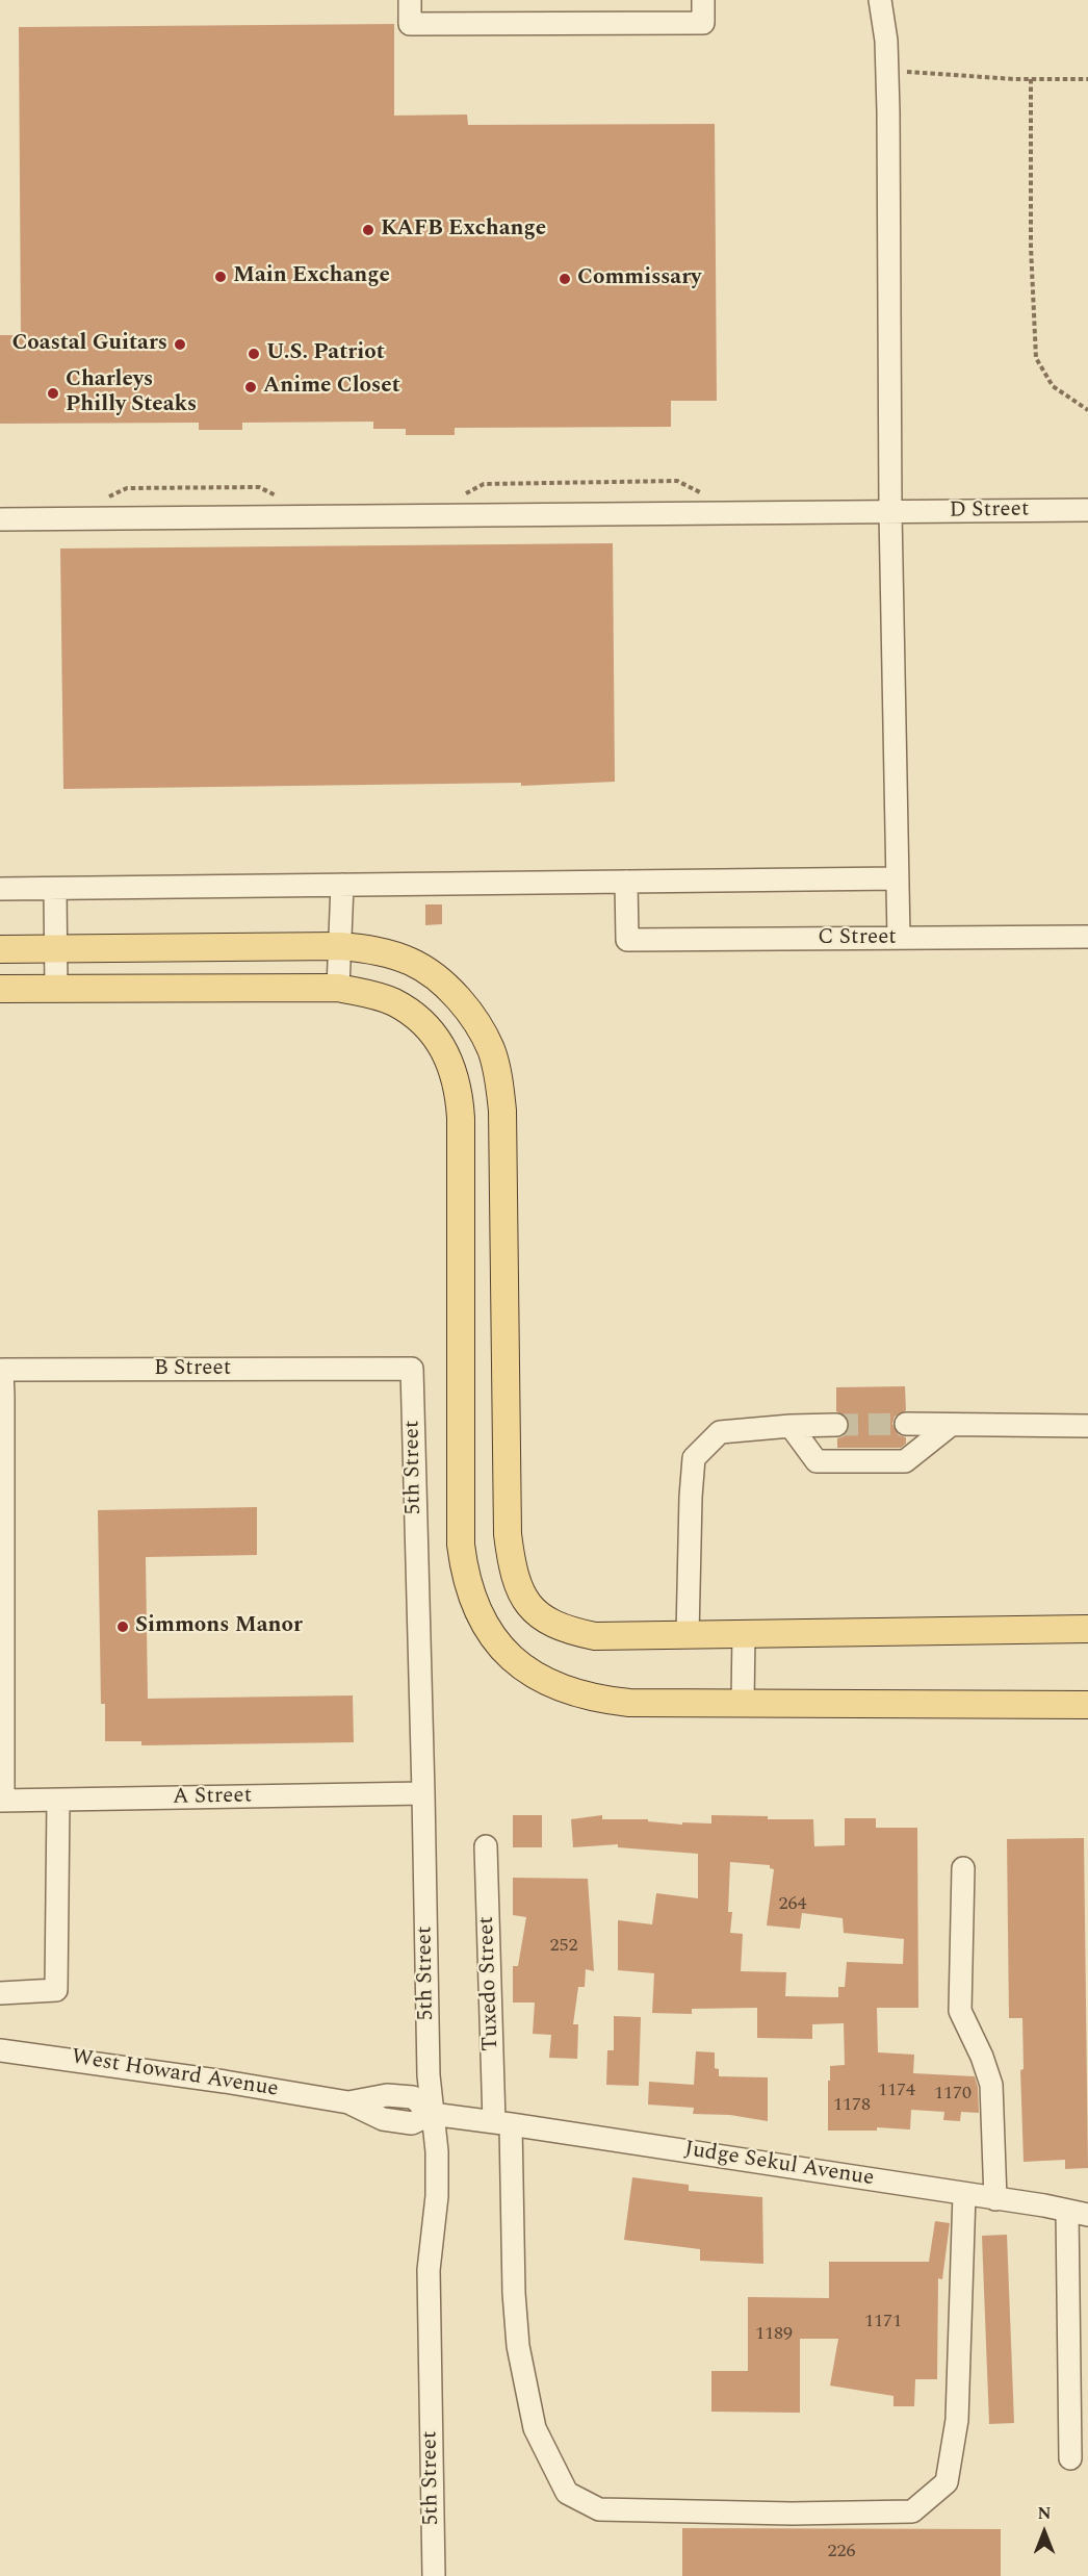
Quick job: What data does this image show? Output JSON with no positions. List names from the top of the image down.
{
  "streets": {
    "street": [
      "D Street",
      "C Street",
      "B Street",
      "5th Street",
      "A Street",
      "Tuxedo Street",
      "West Howard Avenue",
      "Judge Sekul Avenue"
    ]
  },
  "crossings": [
    ["B Street", "5th Street"],
    ["5th Street", "A Street"],
    ["5th Street", "West Howard Avenue"],
    ["Tuxedo Street", "Judge Sekul Avenue"],
    ["West Howard Avenue", "Judge Sekul Avenue"]
  ],
  "places": [
    "KAFB Exchange",
    "Main Exchange",
    "Commissary",
    "Coastal Guitars",
    "U.S. Patriot",
    "Anime Closet",
    "Charleys Philly Steaks",
    "Simmons Manor"
  ],
  "house_numbers": [
    "264",
    "252",
    "1174",
    "1170",
    "1178",
    "1171",
    "1189",
    "226"
  ],
  "north": "top"
}
